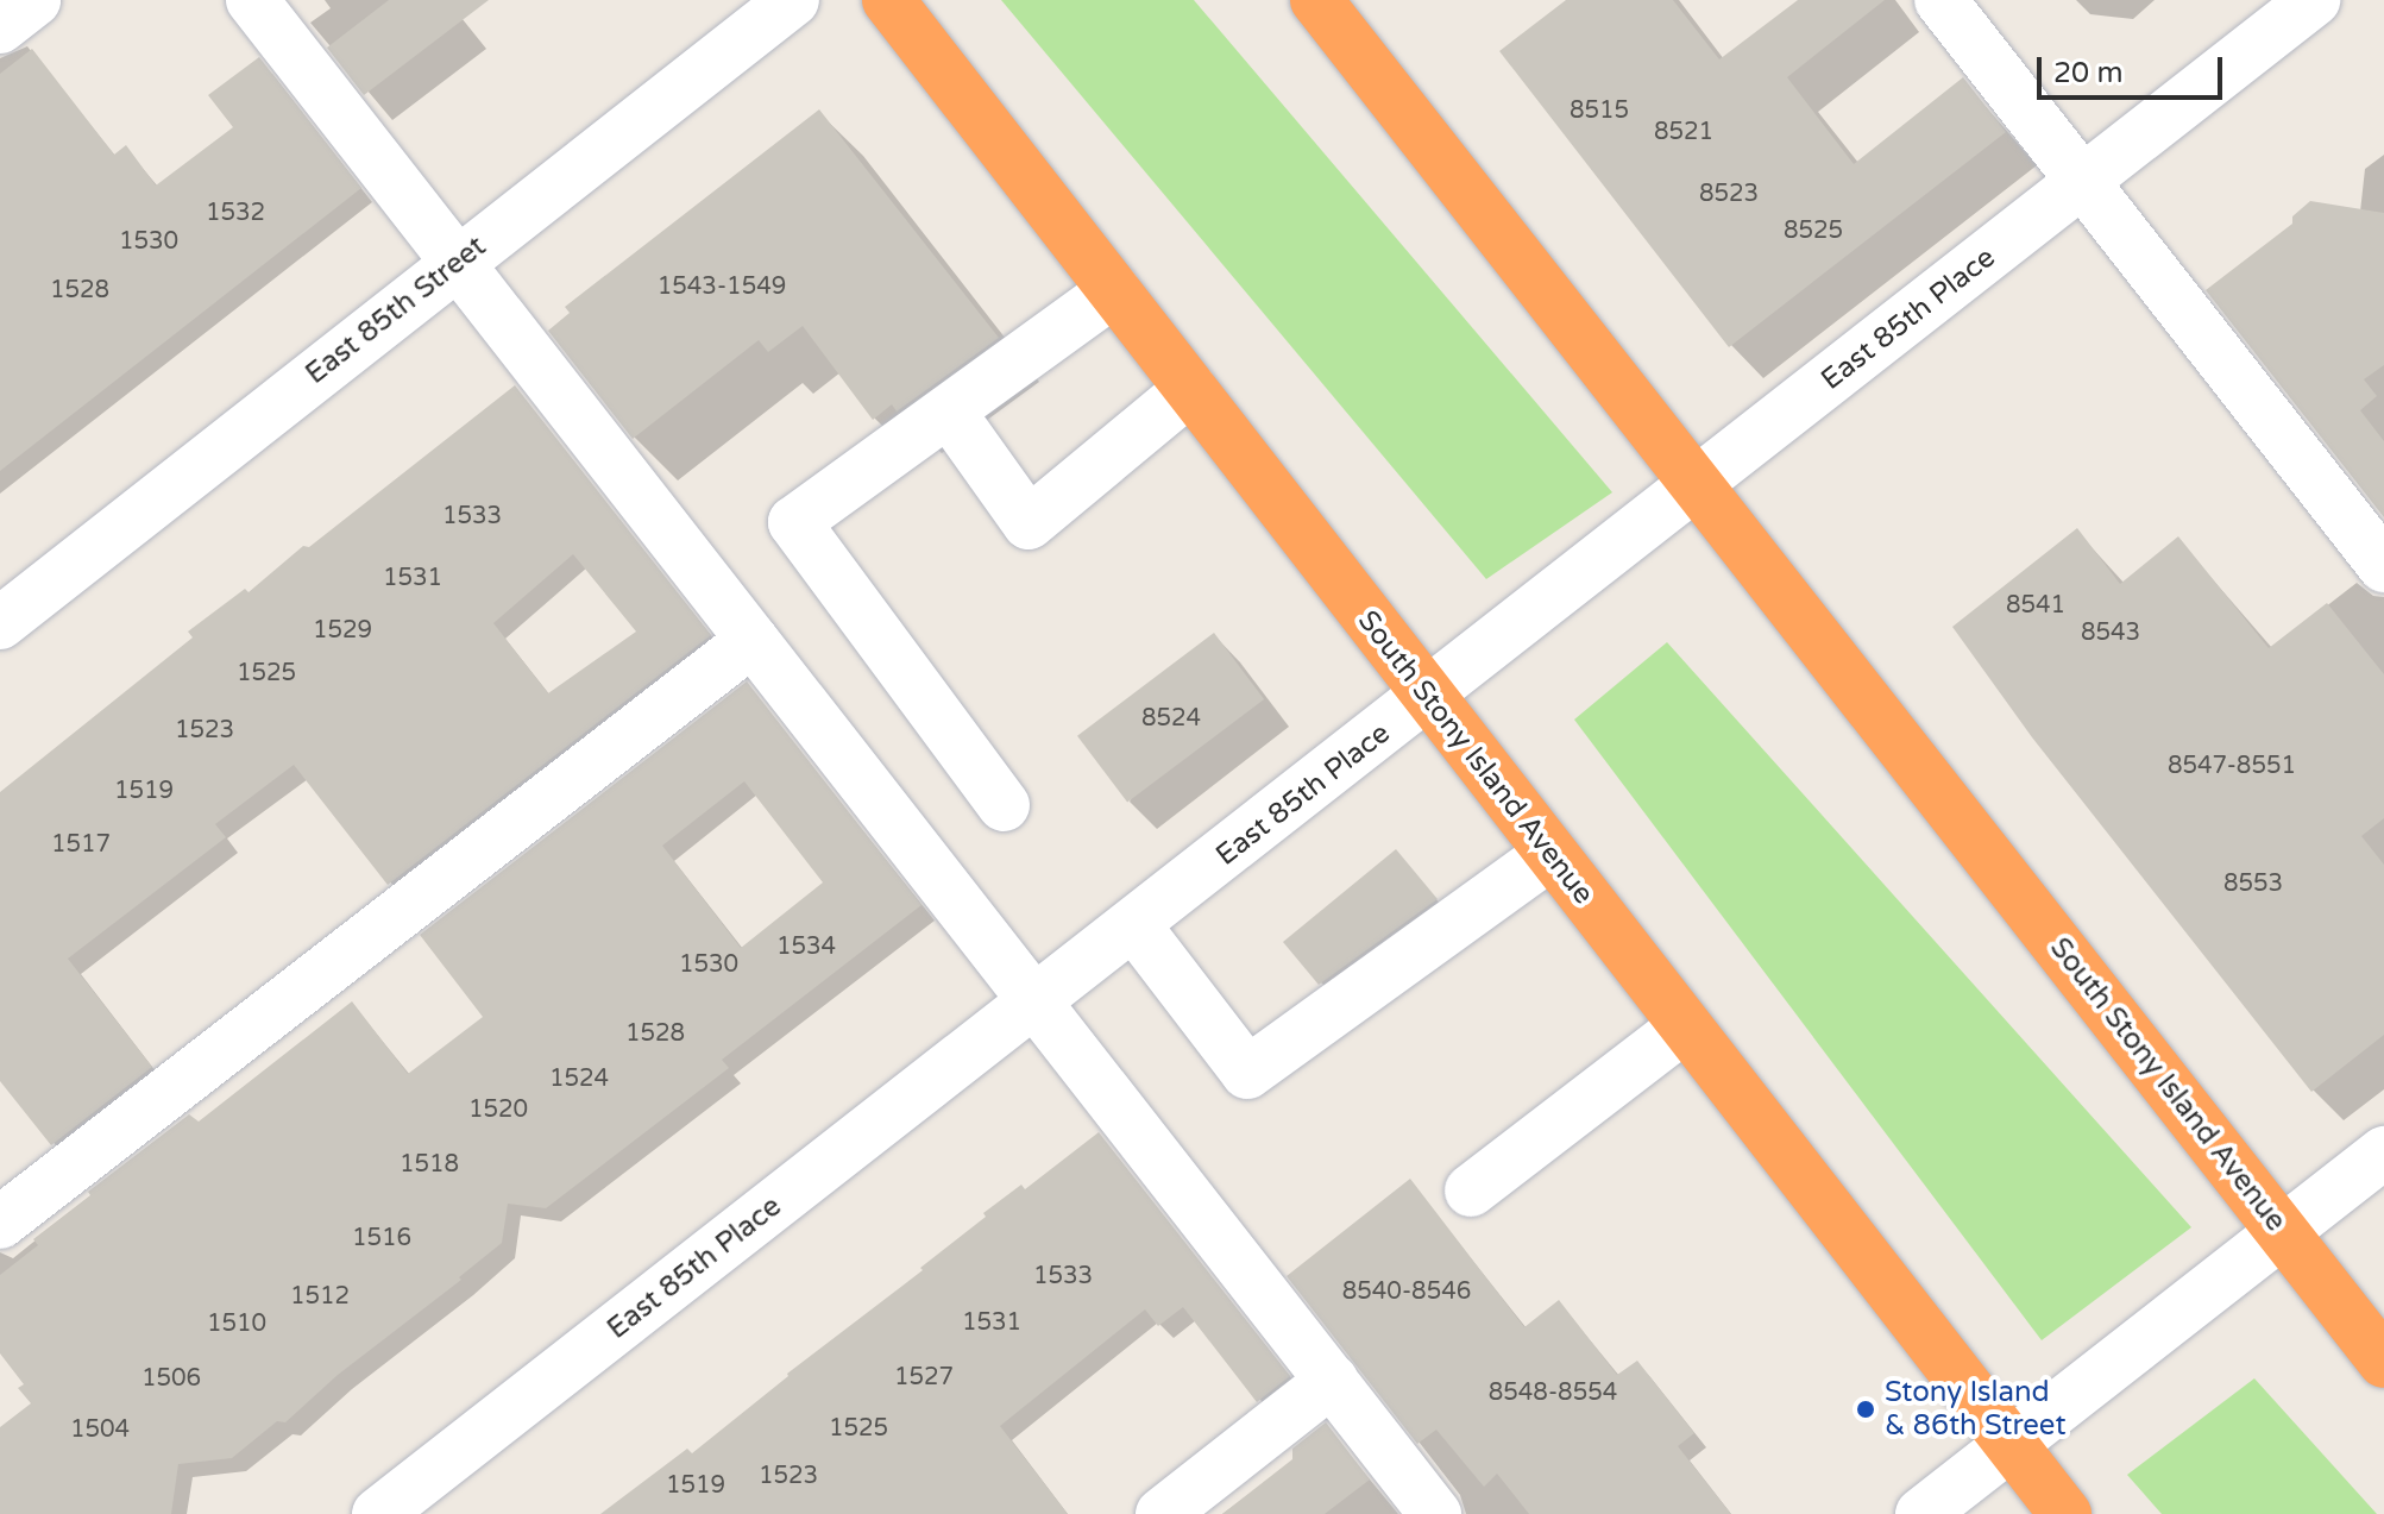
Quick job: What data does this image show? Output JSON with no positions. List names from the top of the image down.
{
  "streets": {
    "highway": ["South Stony Island Avenue"],
    "street": ["East 85th Street", "East 85th Place"]
  },
  "crossings": [
    ["East 85th Place", "South Stony Island Avenue"]
  ],
  "places": ["Stony Island & 86th Street"],
  "house_numbers": [
    "8515",
    "8521",
    "8523",
    "1532",
    "8525",
    "1530",
    "1543-1549",
    "1528",
    "1533",
    "1531",
    "8541",
    "1529",
    "8543",
    "1525",
    "8524",
    "1523",
    "8547-8551",
    "1519",
    "1517",
    "8553",
    "1534",
    "1530",
    "1528",
    "1524",
    "1520",
    "1518",
    "1516",
    "1533",
    "8540-8546",
    "1512",
    "1531",
    "1510",
    "1527",
    "1506",
    "8548-8554",
    "1525",
    "1504",
    "1523",
    "1519"
  ],
  "scale_bar": "20 m"
}
